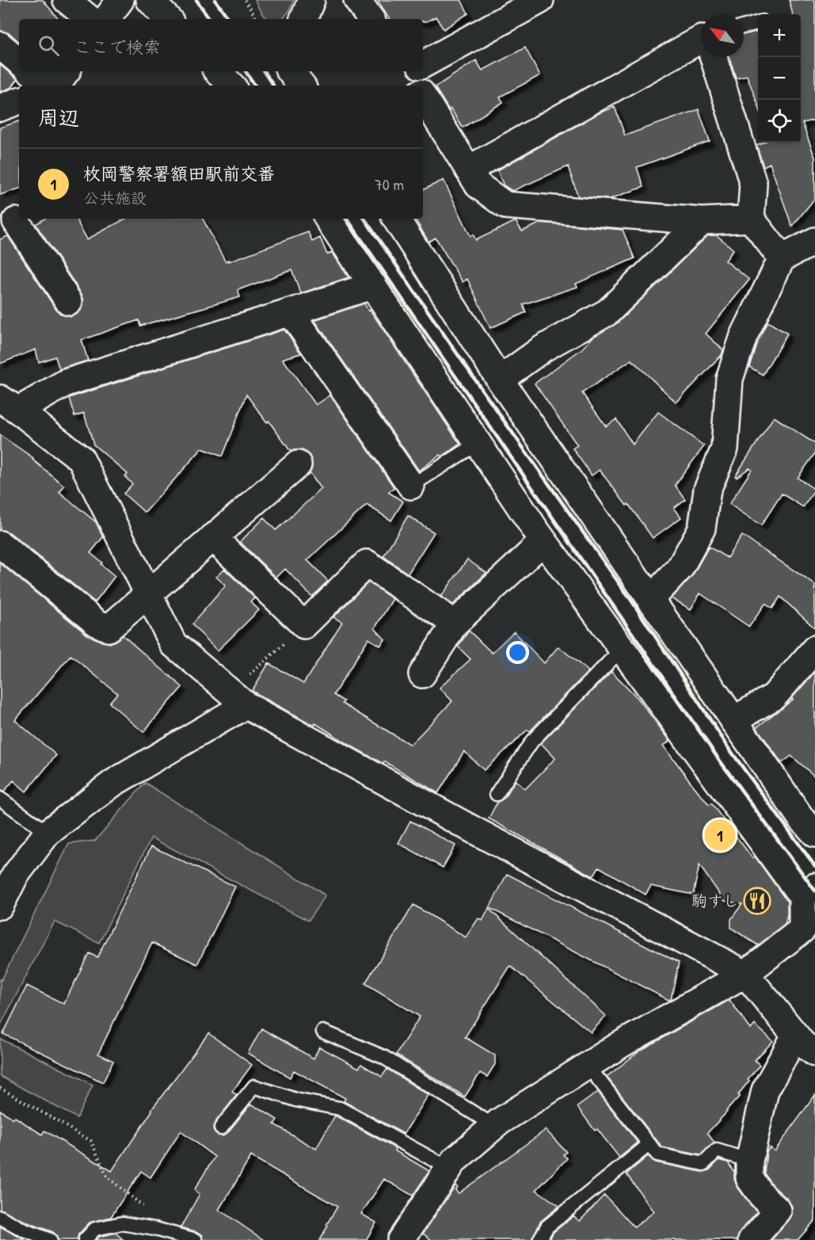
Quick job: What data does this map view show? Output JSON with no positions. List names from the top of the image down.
{
  "places": {
    "restaurant": ["駒すし"]
  },
  "north": "top left",
  "page": {
    "map_buttons": ["+", "−"],
    "search": "ここで検索",
    "heading": "周辺",
    "list": [
      {
        "mark": "1",
        "name": "枚岡警察署額田駅前交番",
        "note": "公共施設",
        "value": "70 m"
      }
    ],
    "pins": "1"
  }
}
